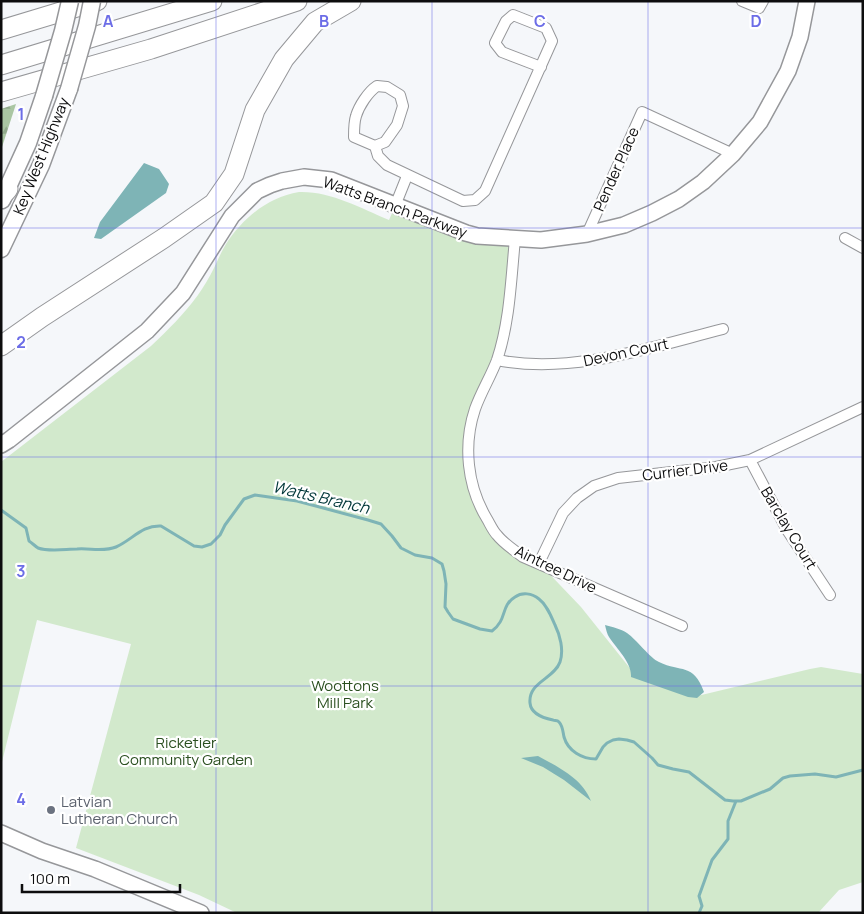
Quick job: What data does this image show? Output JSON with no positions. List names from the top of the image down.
{
  "streets": {
    "main road": ["Key West Highway"],
    "street": [
      "Pender Place",
      "Watts Branch Parkway",
      "Devon Court",
      "Currier Drive",
      "Barclay Court",
      "Aintree Drive"
    ]
  },
  "crossings": [
    ["Pender Place", "Watts Branch Parkway"],
    ["Watts Branch Parkway", "Aintree Drive"],
    ["Devon Court", "Aintree Drive"],
    ["Currier Drive", "Barclay Court"],
    ["Currier Drive", "Aintree Drive"]
  ],
  "water": ["Watts Branch"],
  "parks": ["Woottons Mill Park", "Ricketier Community Garden"],
  "places": ["Latvian Lutheran Church"],
  "scale_bar": "100 m",
  "grid": {
    "columns": [
      "A",
      "B",
      "C",
      "D"
    ],
    "rows": [
      "1",
      "2",
      "3",
      "4"
    ]
  }
}
